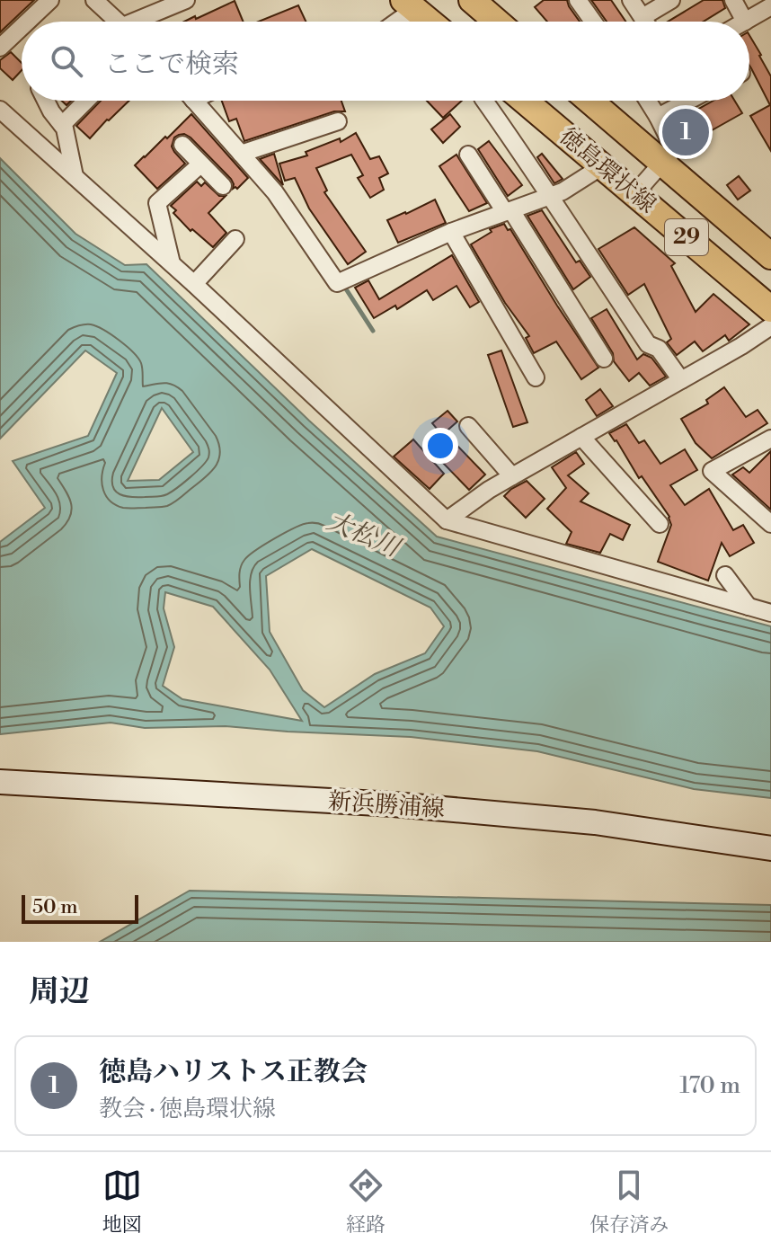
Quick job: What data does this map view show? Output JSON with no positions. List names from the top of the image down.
{
  "streets": {
    "main road": ["徳島環状線", "29", "新浜勝浦線"]
  },
  "water": ["大松川"],
  "scale_bar": "50 m",
  "page": {
    "search": "ここで検索",
    "pins": "1",
    "scale": "50 m",
    "heading": "周辺",
    "list": [
      {
        "mark": "1",
        "name": "徳島ハリストス正教会",
        "note": "教会 · 徳島環状線",
        "value": "170 m"
      }
    ],
    "nav": ["地図", "経路", "保存済み"]
  }
}
